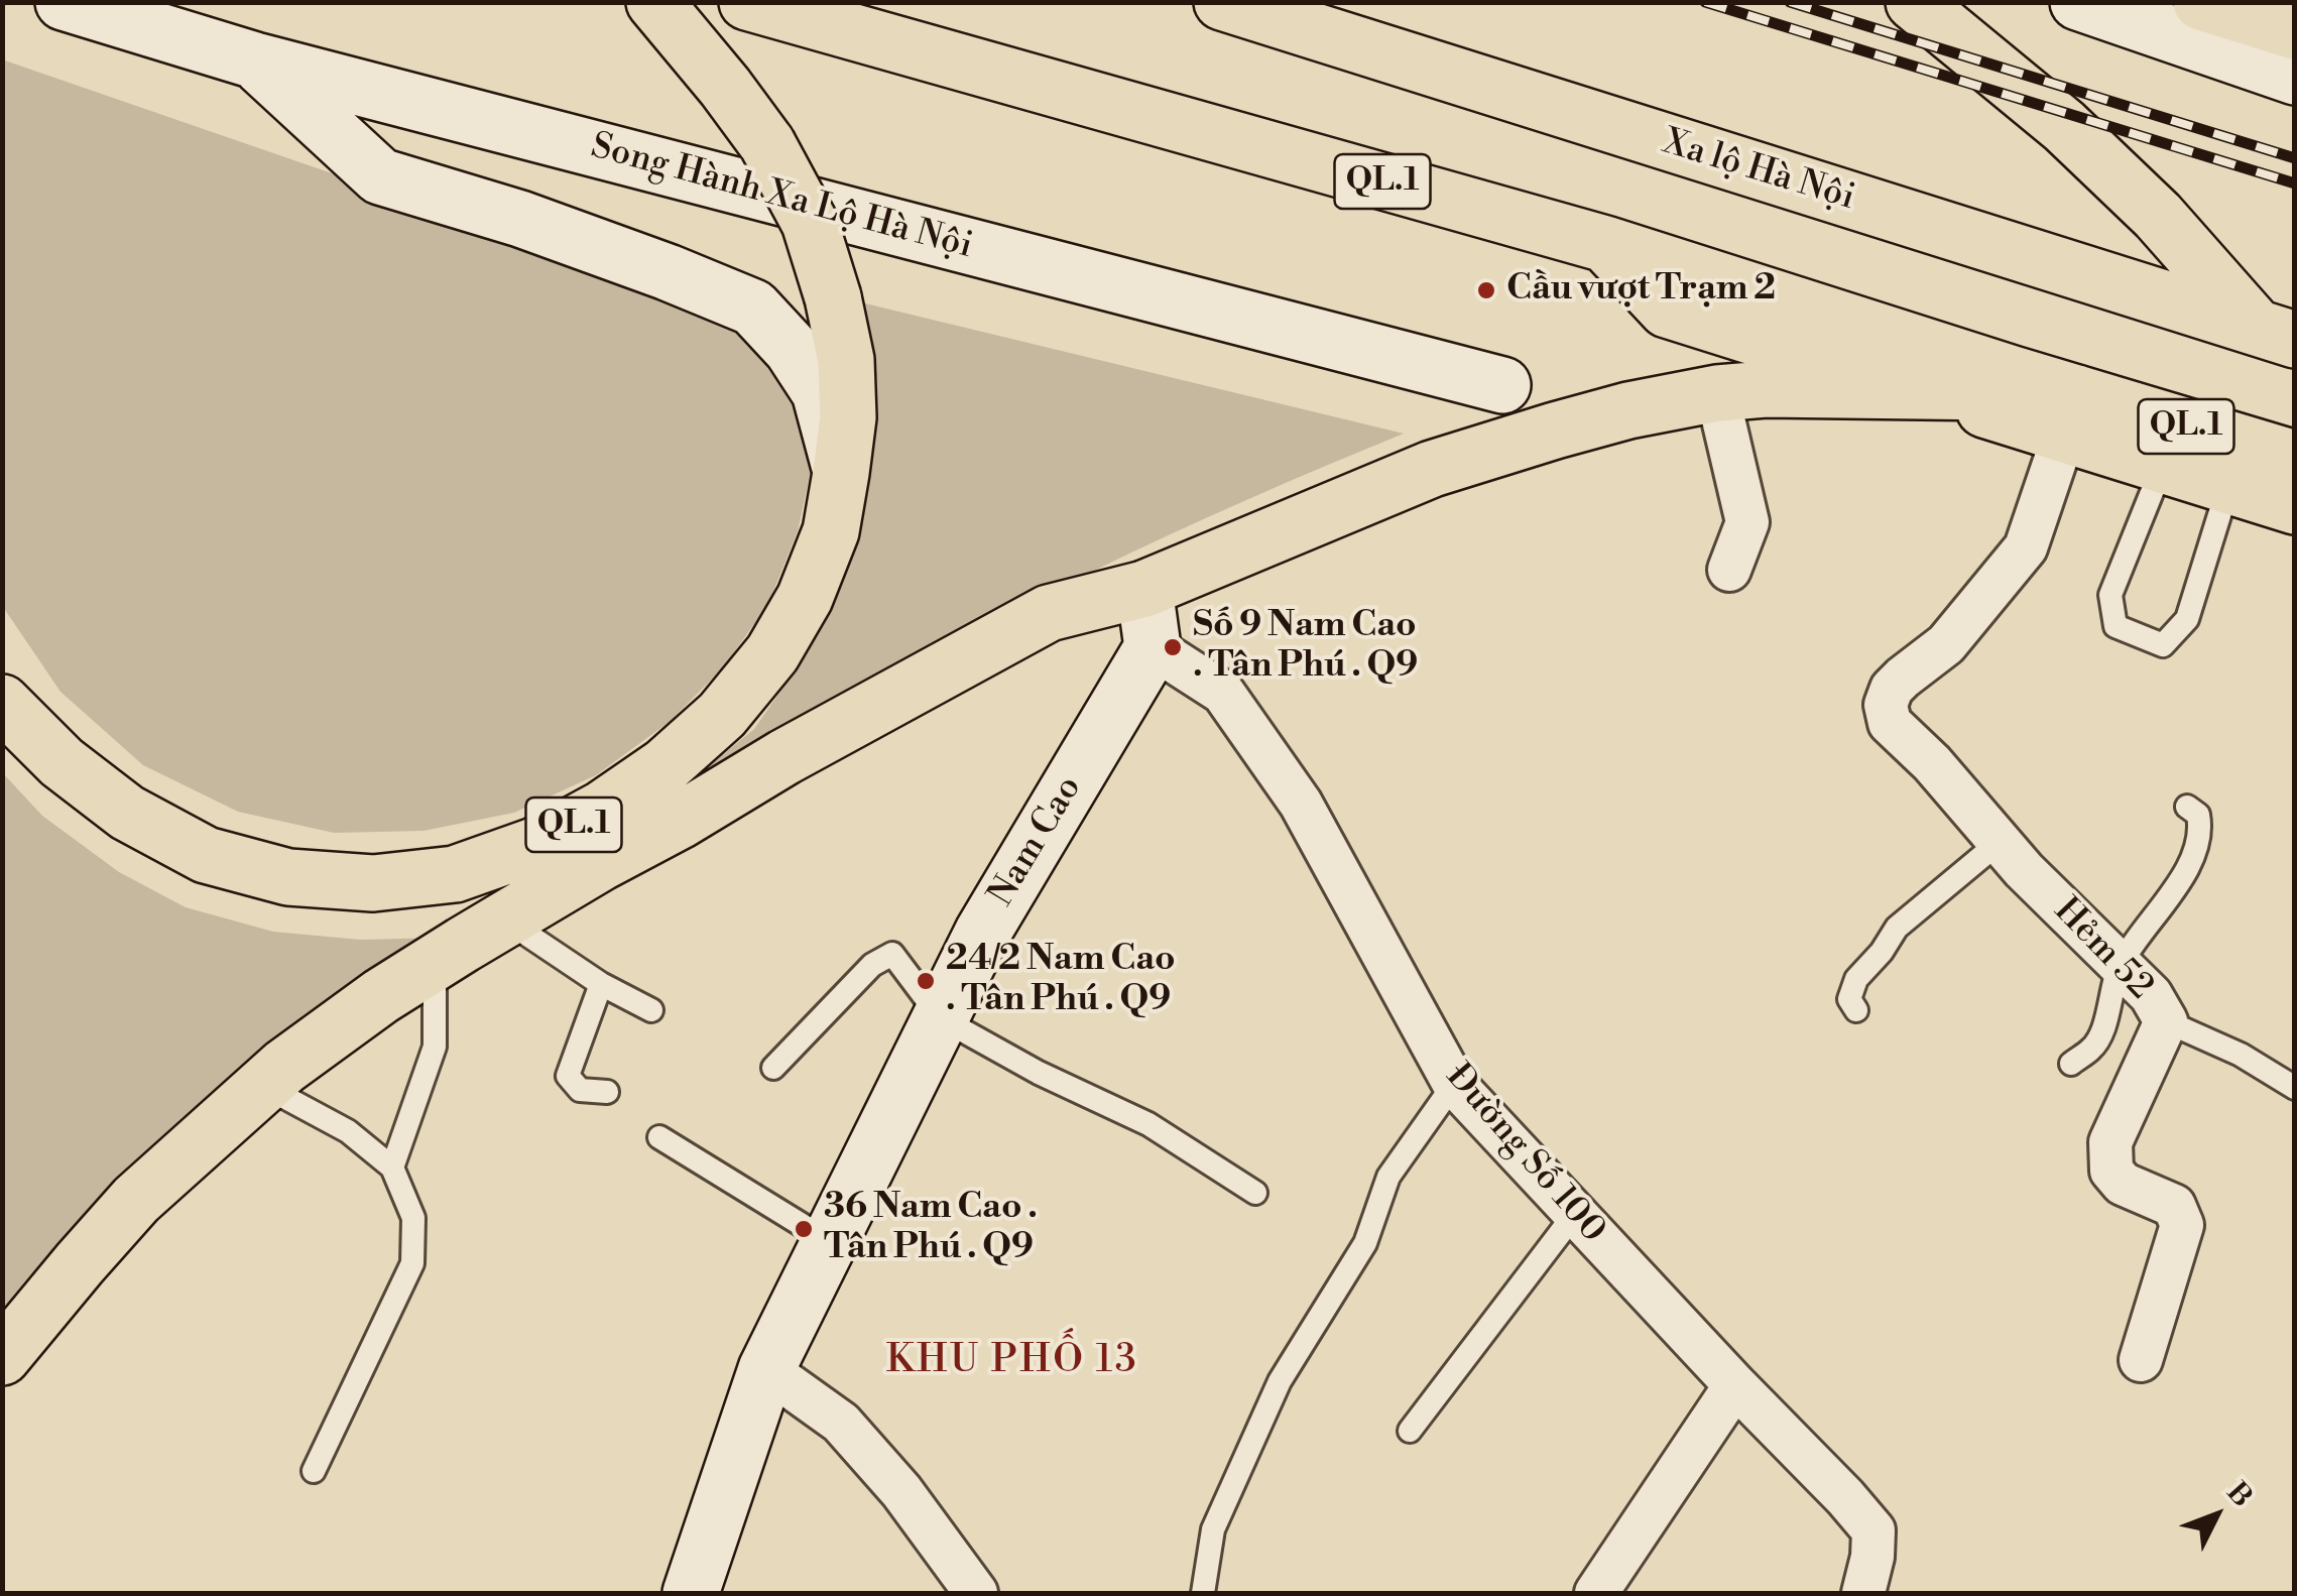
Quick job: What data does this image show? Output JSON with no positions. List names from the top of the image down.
{
  "streets": {
    "highway": ["Xa lộ Hà Nội", "QL.1"],
    "main road": ["Song Hành Xa Lộ Hà Nội", "Nam Cao"],
    "street": ["Hẻm 52", "Đường Số 100"]
  },
  "crossings": [
    ["QL.1", "Hẻm 52"],
    ["Nam Cao", "Đường Số 100"]
  ],
  "districts": ["KHU PHỐ 13"],
  "places": [
    "Cầu vượt Trạm 2",
    "Số 9 Nam Cao . Tân Phú . Q9",
    "24/2 Nam Cao . Tân Phú . Q9",
    "36 Nam Cao . Tân Phú . Q9"
  ],
  "north": "top right"
}
